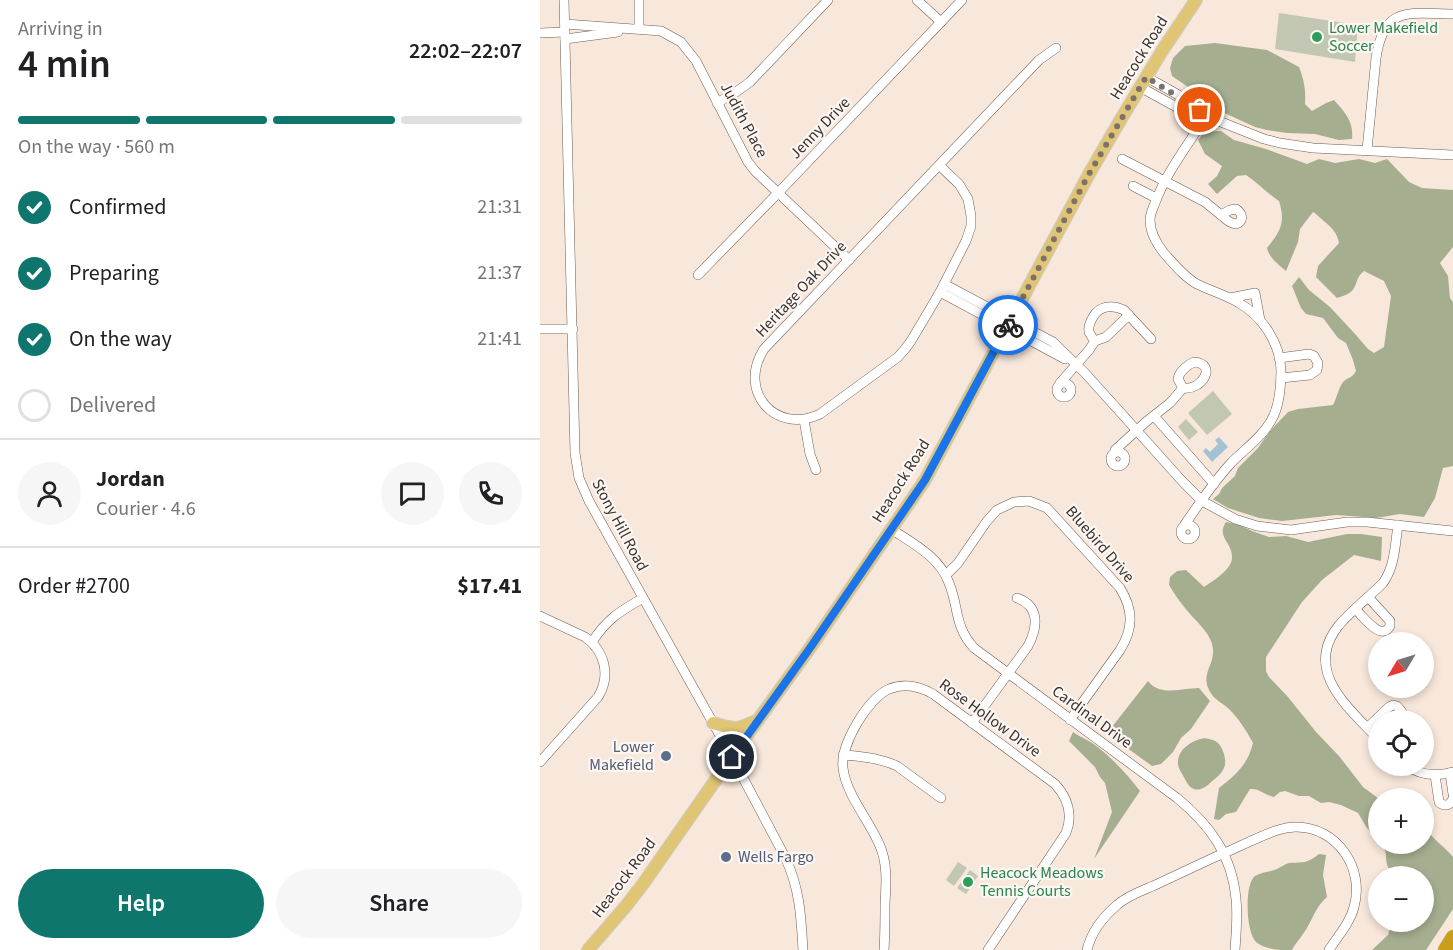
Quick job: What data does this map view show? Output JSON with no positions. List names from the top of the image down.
{
  "streets": {
    "main road": ["Heacock Road"],
    "street": [
      "Judith Place",
      "Jenny Drive",
      "Heritage Oak Drive",
      "Stony Hill Road",
      "Bluebird Drive",
      "Cardinal Drive",
      "Rose Hollow Drive"
    ]
  },
  "crossings": [
    ["Heacock Road", "Stony Hill Road"],
    ["Heacock Road", "Cardinal Drive"],
    ["Judith Place", "Jenny Drive"],
    ["Judith Place", "Heritage Oak Drive"],
    ["Judith Place", "Stony Hill Road"],
    ["Bluebird Drive", "Cardinal Drive"]
  ],
  "places": [
    "Lower Makefield Soccer",
    "Lower Makefield",
    "Wells Fargo",
    "Heacock Meadows Tennis Courts"
  ],
  "north": "bottom left",
  "page": {
    "heading": ["4 min", "Arriving in", "22:02–22:07"],
    "panel": [
      "Jordan",
      "Courier · 4.6",
      "Order #2700",
      "$17.41"
    ],
    "bar": "On the way · 560 m",
    "list": [
      ["Confirmed", "21:31"],
      ["Preparing", "21:37"],
      ["On the way", "21:41"],
      "Delivered"
    ],
    "map_buttons": ["+", "−"],
    "buttons": ["Help", "Share"]
  }
}
